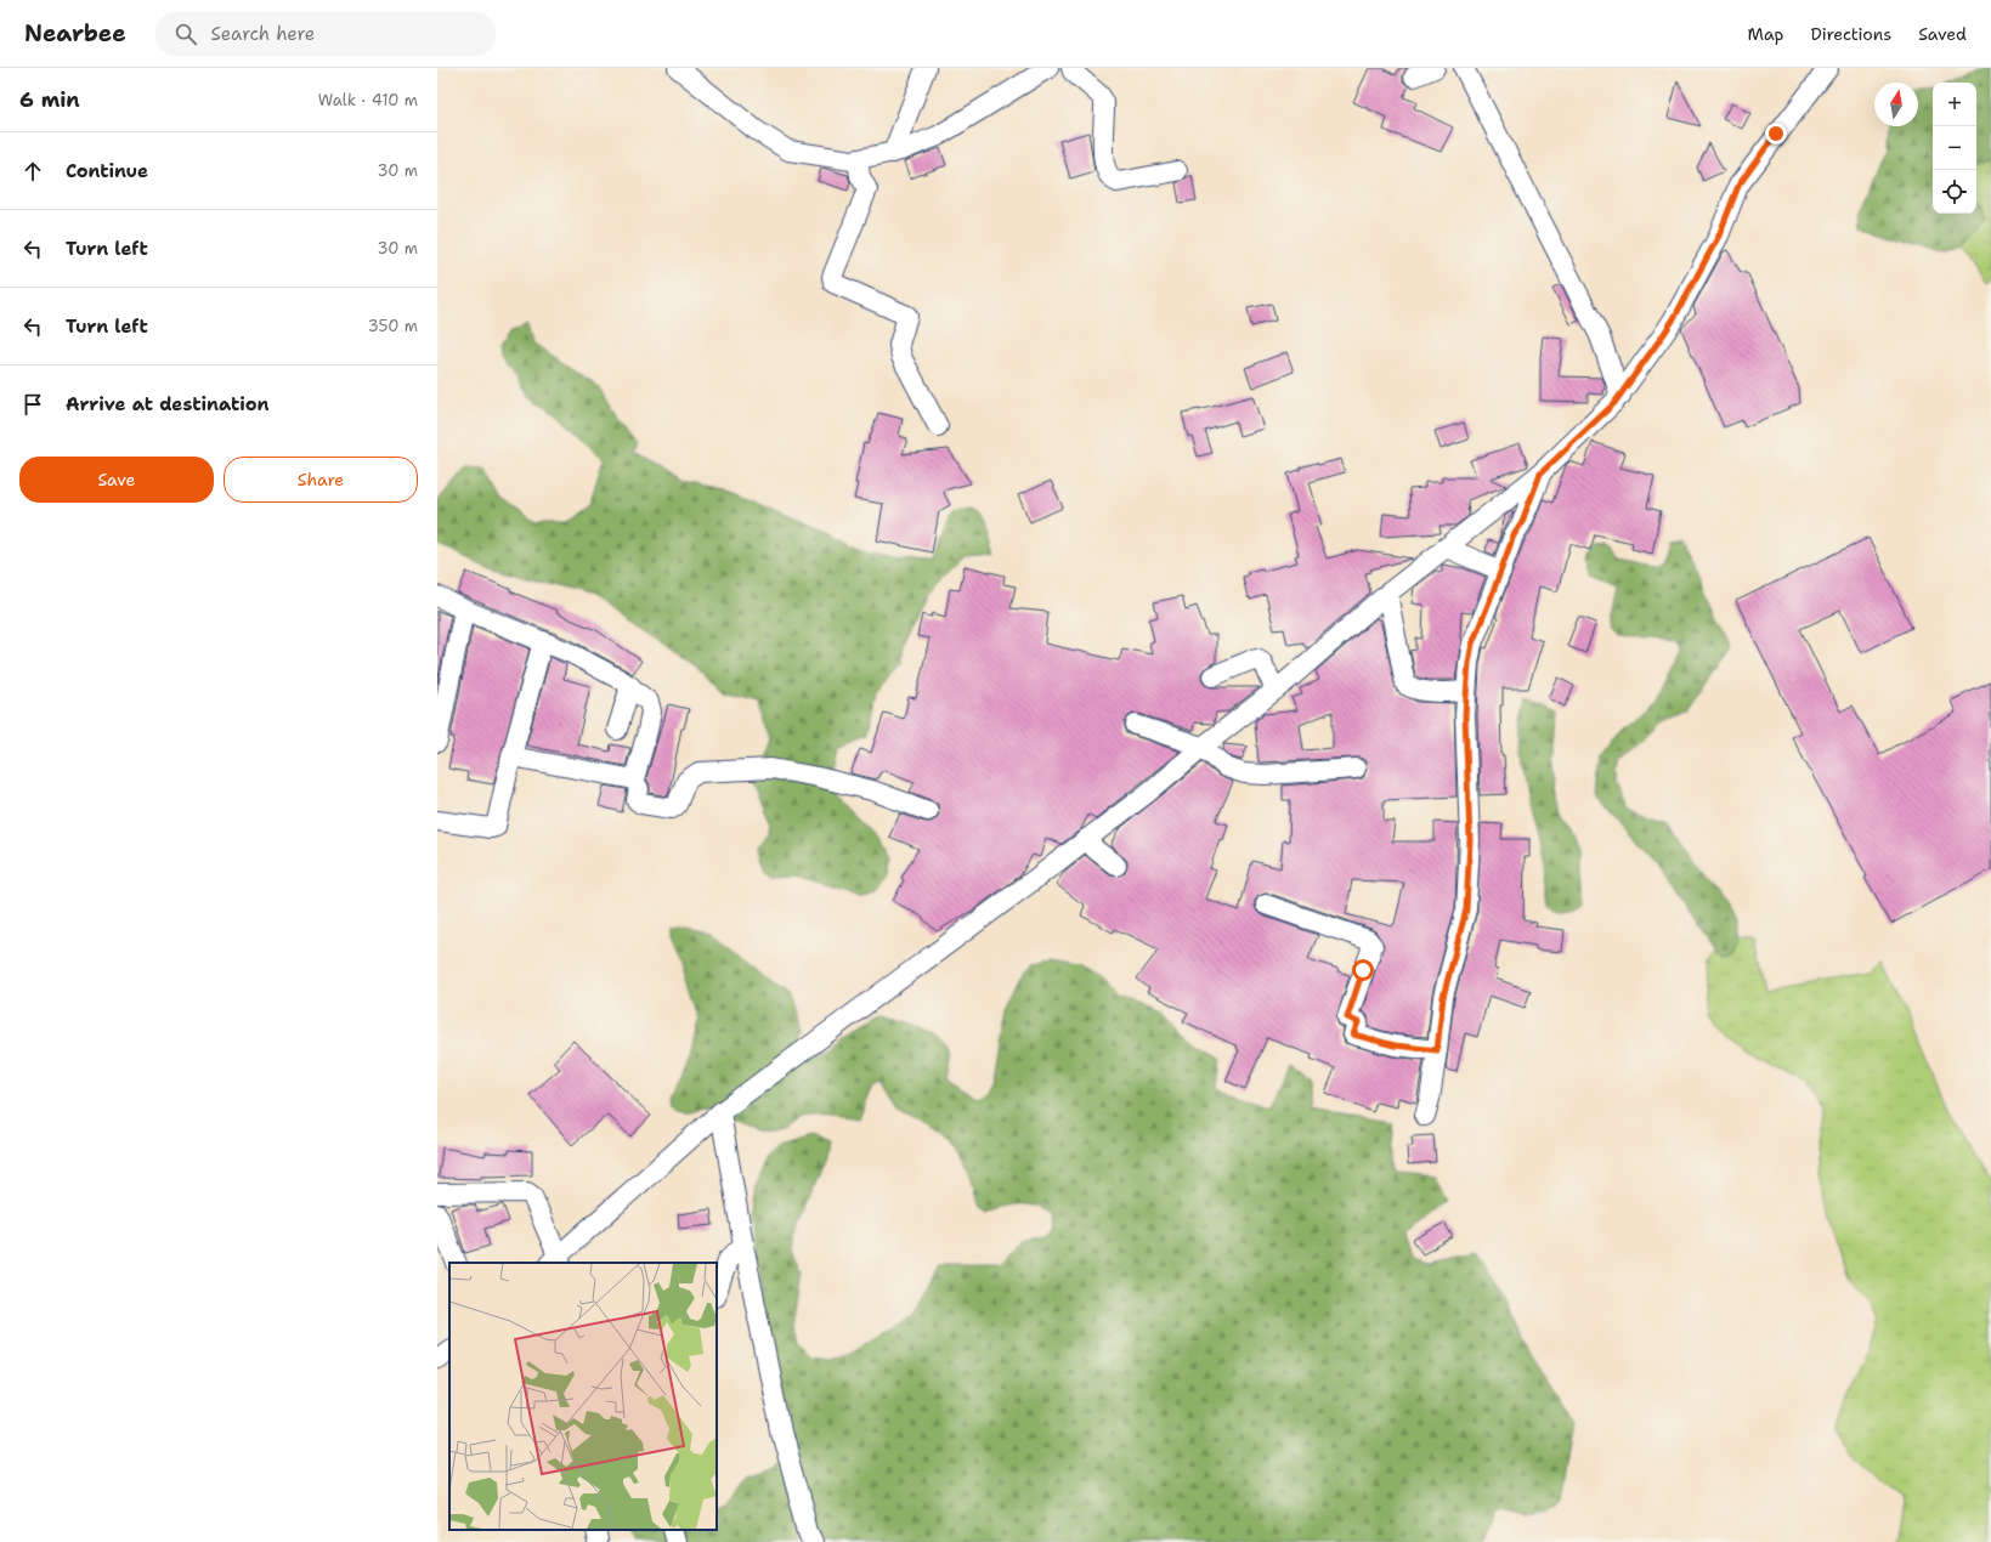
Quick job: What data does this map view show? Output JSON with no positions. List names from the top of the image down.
{
  "north": "top",
  "page": {
    "header": "Nearbee",
    "search": "Search here",
    "nav": ["Map", "Directions", "Saved"],
    "heading": ["6 min", "Walk · 410 m"],
    "map_buttons": ["+", "−"],
    "list": [
      ["Continue", "30 m"],
      ["Turn left", "30 m"],
      ["Turn left", "350 m"],
      "Arrive at destination"
    ],
    "buttons": ["Save", "Share"]
  }
}
